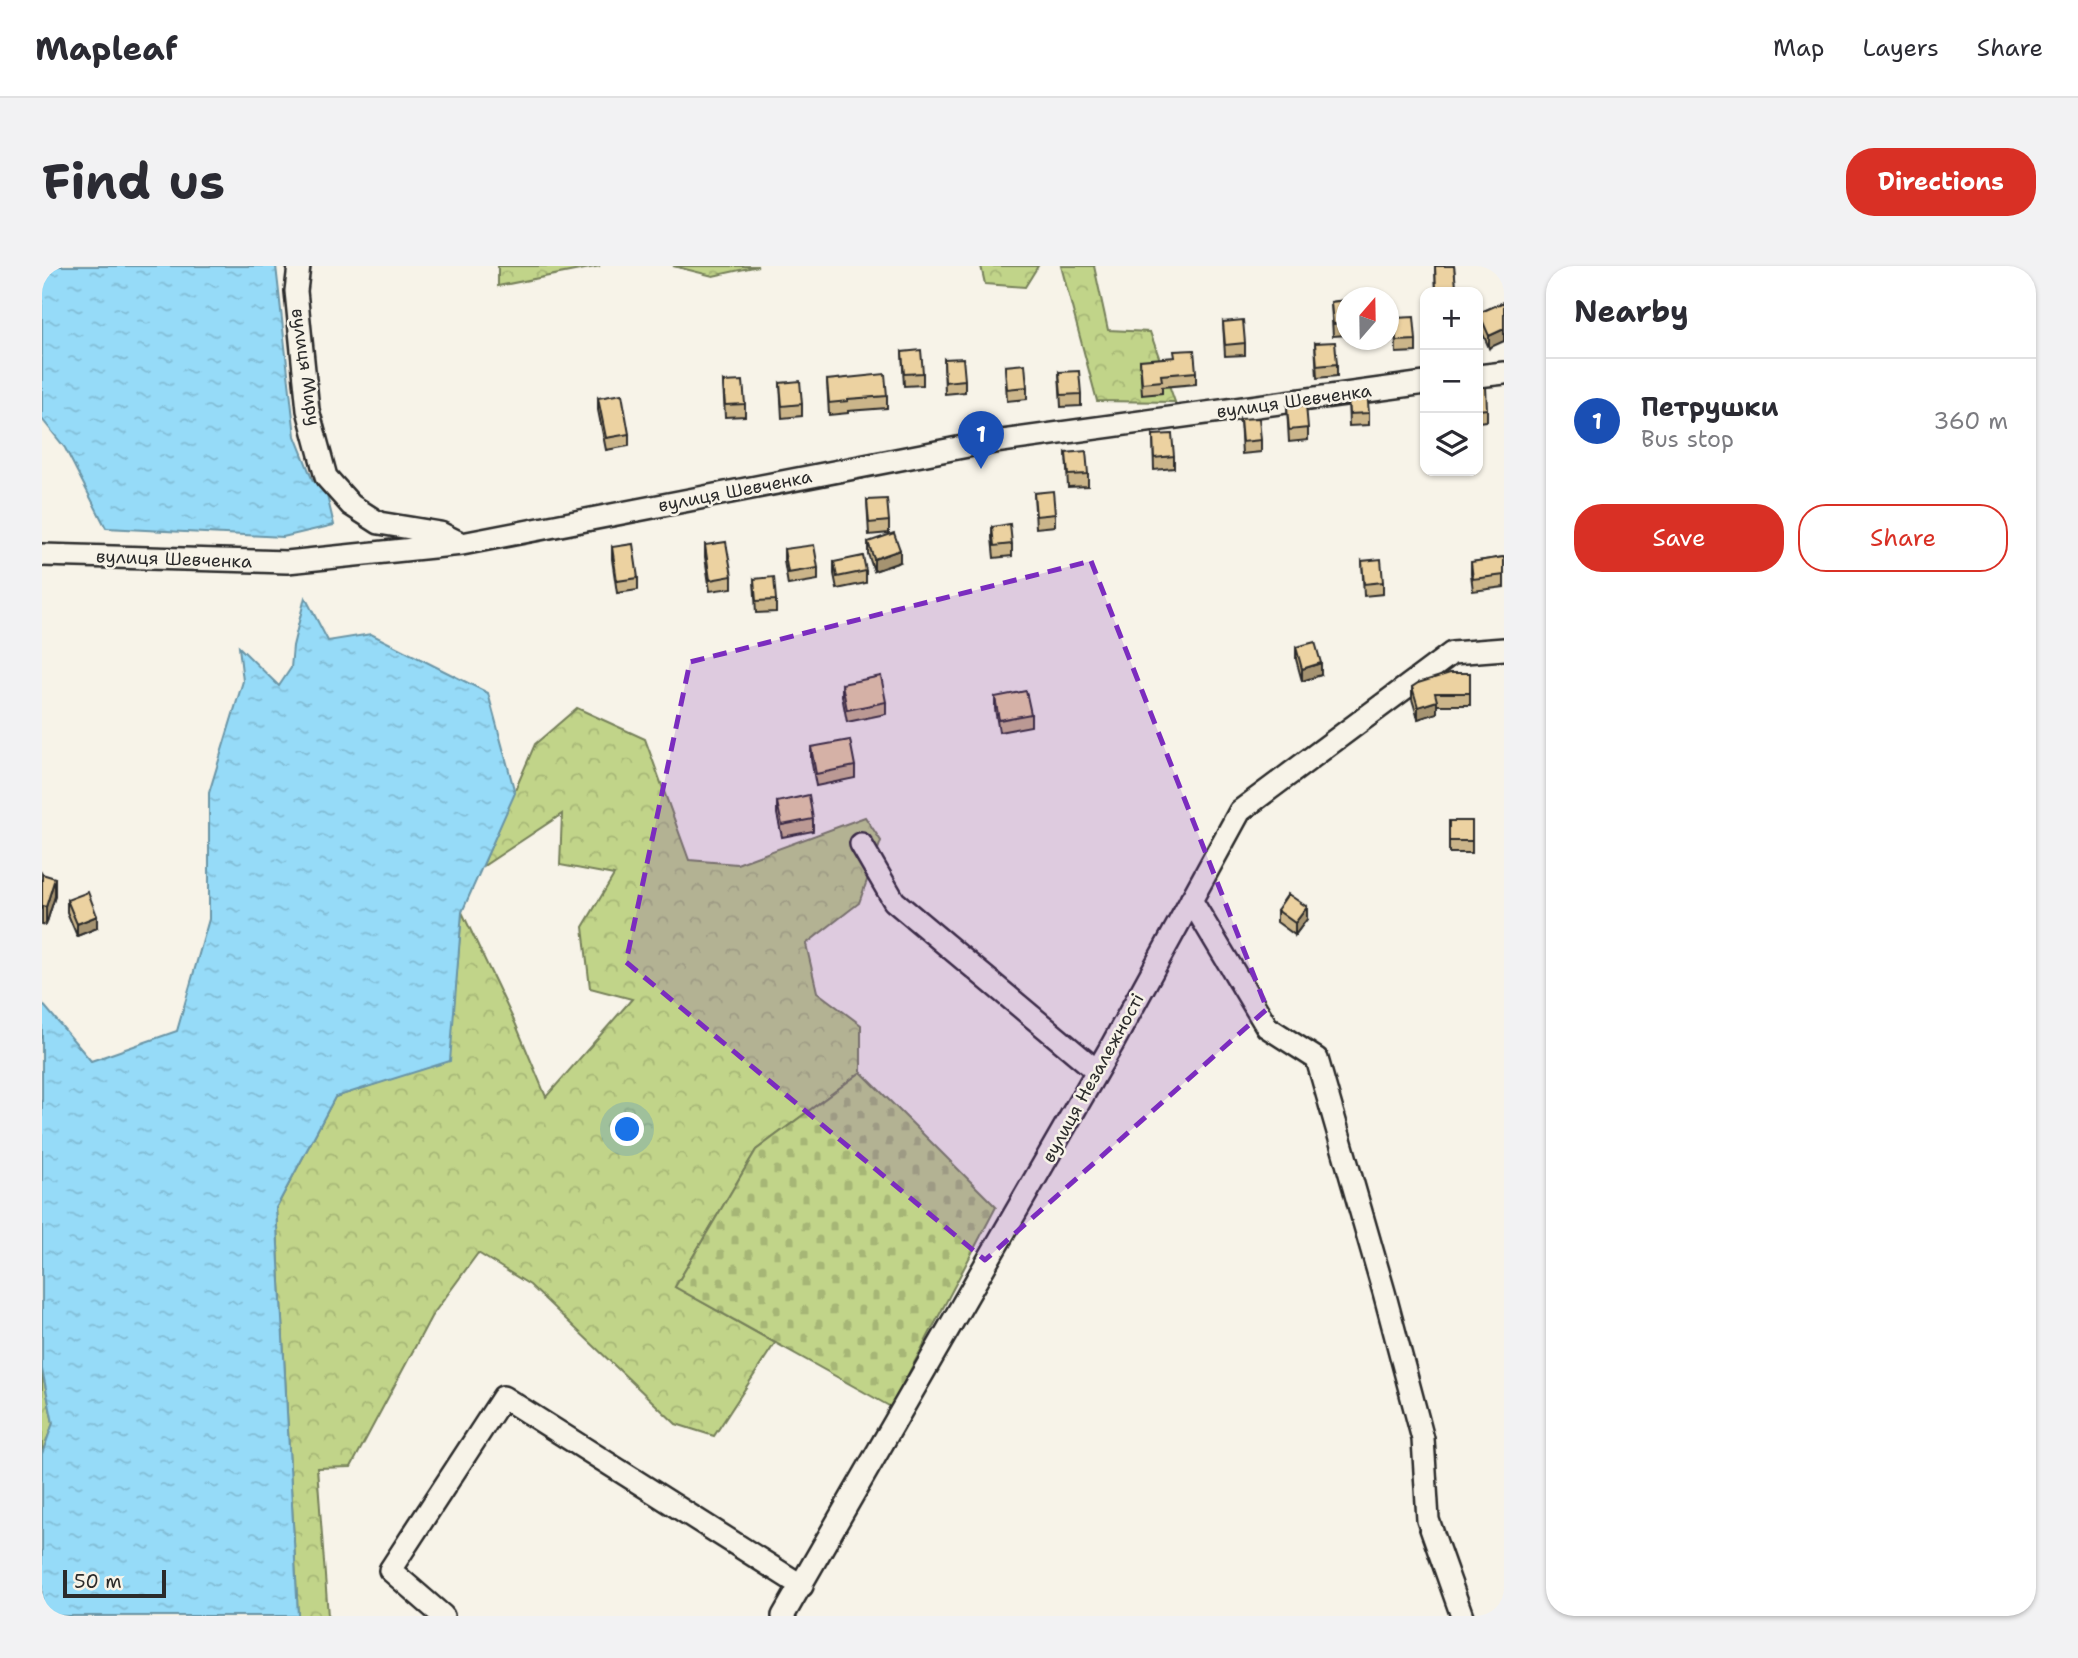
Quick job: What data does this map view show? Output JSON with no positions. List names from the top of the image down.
{
  "streets": {
    "street": ["вулиця Миру", "вулиця Шевченка", "вулиця Незалежності"]
  },
  "crossings": [
    ["вулиця Миру", "вулиця Шевченка"]
  ],
  "scale_bar": "50 m",
  "north": "top",
  "page": {
    "header": "Mapleaf",
    "nav": ["Map", "Layers", "Share"],
    "buttons": [
      "Directions",
      ["Save", "Share"]
    ],
    "title": "Find us",
    "heading": "Nearby",
    "map_buttons": ["+", "−"],
    "list": [
      {
        "mark": "1",
        "name": "Петрушки",
        "note": "Bus stop",
        "value": "360 m"
      }
    ],
    "pins": "1",
    "scale": "50 m"
  }
}
